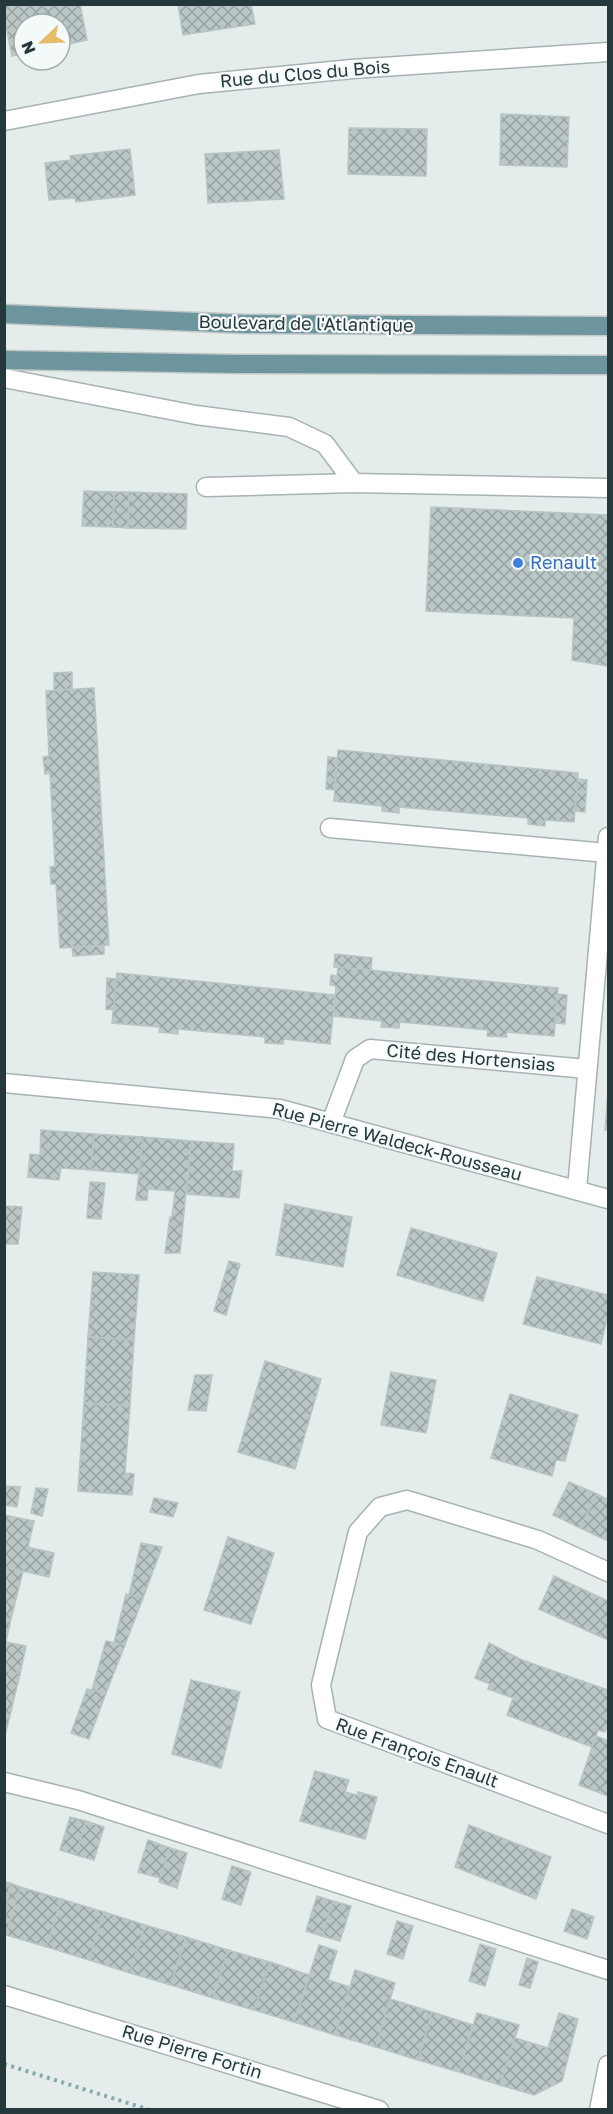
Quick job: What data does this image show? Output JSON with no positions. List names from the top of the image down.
{
  "streets": {
    "main road": ["Boulevard de l'Atlantique"],
    "street": [
      "Rue du Clos du Bois",
      "Cité des Hortensias",
      "Rue Pierre Waldeck-Rousseau",
      "Rue François Enault",
      "Rue Pierre Fortin"
    ]
  },
  "crossings": [
    ["Cité des Hortensias", "Rue Pierre Waldeck-Rousseau"]
  ],
  "places": ["Renault"],
  "north": "bottom left"
}
